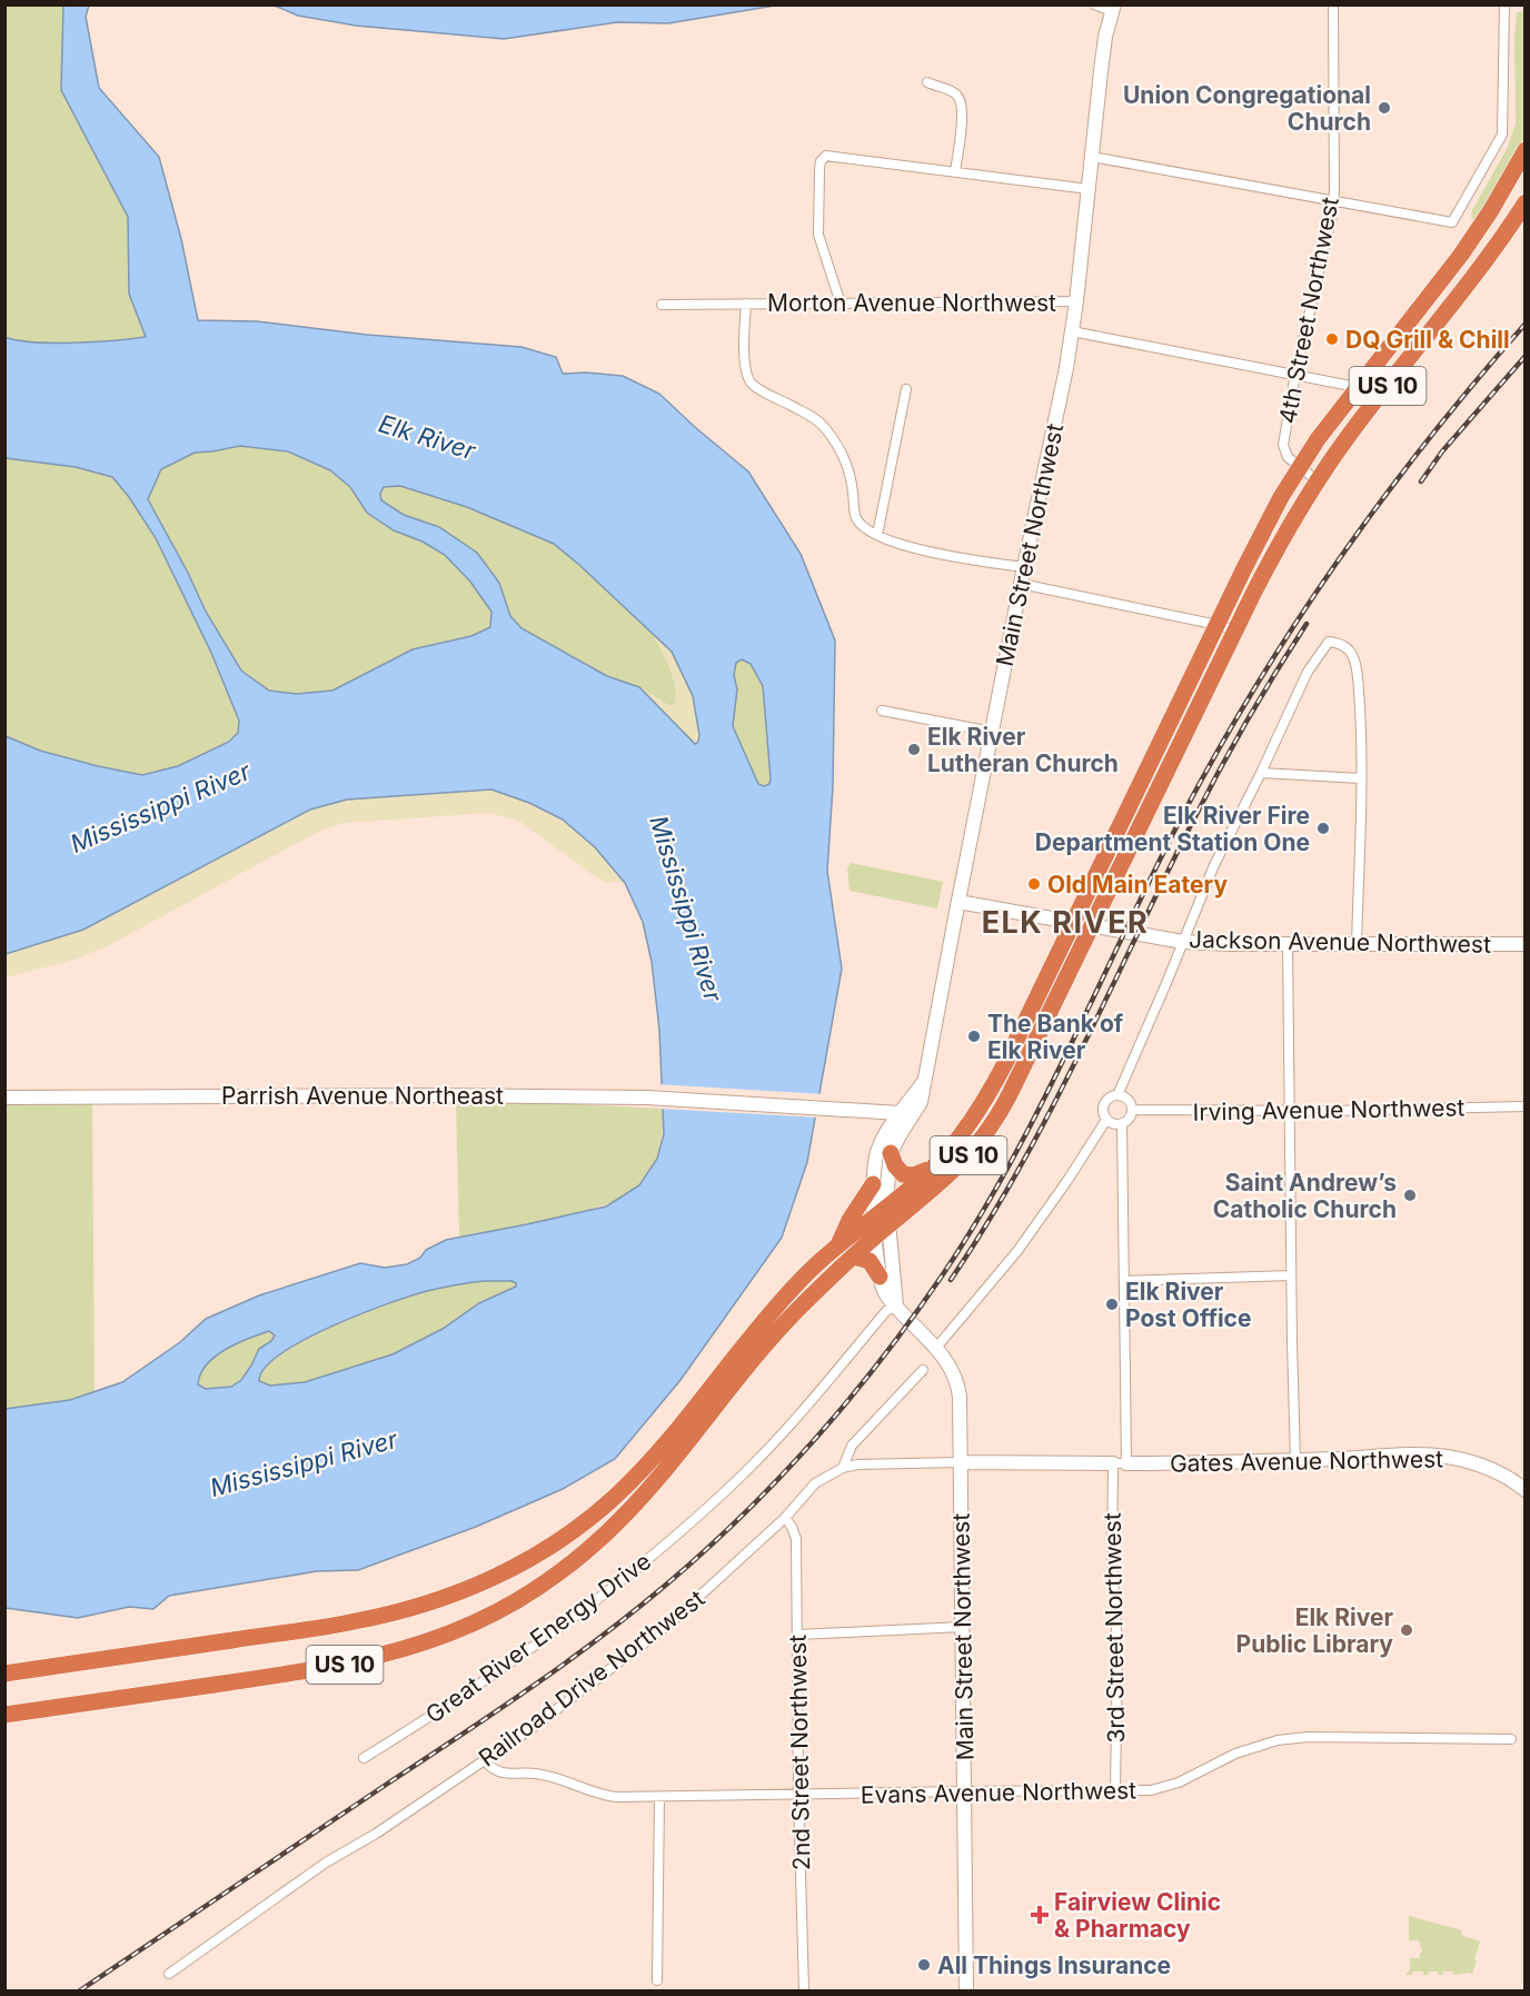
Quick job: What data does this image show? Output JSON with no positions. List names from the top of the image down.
{
  "streets": {
    "highway": ["US 10"],
    "street": [
      "Morton Avenue Northwest",
      "4th Street Northwest",
      "Main Street Northwest",
      "Jackson Avenue Northwest",
      "Parrish Avenue Northeast",
      "Irving Avenue Northwest",
      "Gates Avenue Northwest",
      "3rd Street Northwest",
      "Great River Energy Drive",
      "Railroad Drive Northwest",
      "2nd Street Northwest",
      "Evans Avenue Northwest"
    ]
  },
  "crossings": [
    ["Morton Avenue Northwest", "4th Street Northwest"],
    ["Morton Avenue Northwest", "US 10"],
    ["Morton Avenue Northwest", "Main Street Northwest"],
    ["4th Street Northwest", "US 10"],
    ["US 10", "Main Street Northwest"],
    ["US 10", "Jackson Avenue Northwest"],
    ["Main Street Northwest", "Jackson Avenue Northwest"],
    ["Main Street Northwest", "Parrish Avenue Northeast"],
    ["Main Street Northwest", "Gates Avenue Northwest"],
    ["Main Street Northwest", "Great River Energy Drive"],
    ["Main Street Northwest", "Evans Avenue Northwest"],
    ["Irving Avenue Northwest", "3rd Street Northwest"],
    ["Gates Avenue Northwest", "3rd Street Northwest"],
    ["Gates Avenue Northwest", "Railroad Drive Northwest"],
    ["3rd Street Northwest", "Evans Avenue Northwest"],
    ["Railroad Drive Northwest", "2nd Street Northwest"],
    ["Railroad Drive Northwest", "Evans Avenue Northwest"],
    ["2nd Street Northwest", "Evans Avenue Northwest"]
  ],
  "districts": ["ELK RIVER"],
  "water": ["Elk River", "Mississippi River"],
  "places": {
    "other": [
      "Union Congregational Church",
      "DQ Grill & Chill",
      "Elk River Lutheran Church",
      "Elk River Fire Department Station One",
      "Old Main Eatery",
      "The Bank of Elk River",
      "Saint Andrew’s Catholic Church",
      "Elk River Post Office",
      "Elk River Public Library",
      "All Things Insurance"
    ],
    "health": ["Fairview Clinic & Pharmacy"]
  }
}
